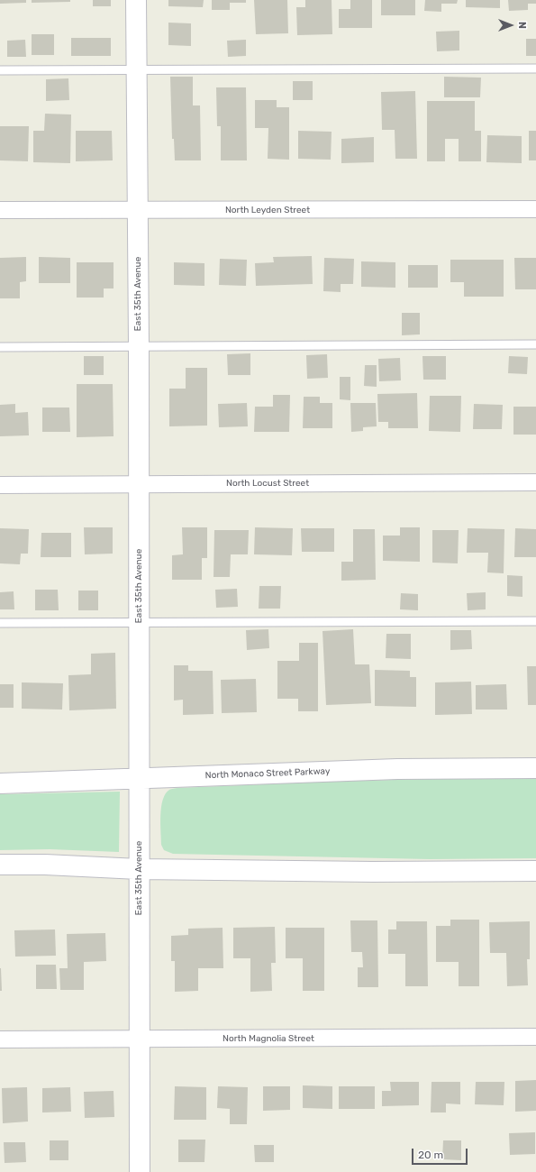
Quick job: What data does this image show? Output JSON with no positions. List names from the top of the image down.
{
  "streets": {
    "street": [
      "North Leyden Street",
      "East 35th Avenue",
      "North Locust Street",
      "North Monaco Street Parkway",
      "North Magnolia Street"
    ]
  },
  "crossings": [
    ["North Leyden Street", "East 35th Avenue"],
    ["East 35th Avenue", "North Locust Street"],
    ["East 35th Avenue", "North Monaco Street Parkway"],
    ["East 35th Avenue", "North Magnolia Street"]
  ],
  "scale_bar": "20 m",
  "north": "right"
}
